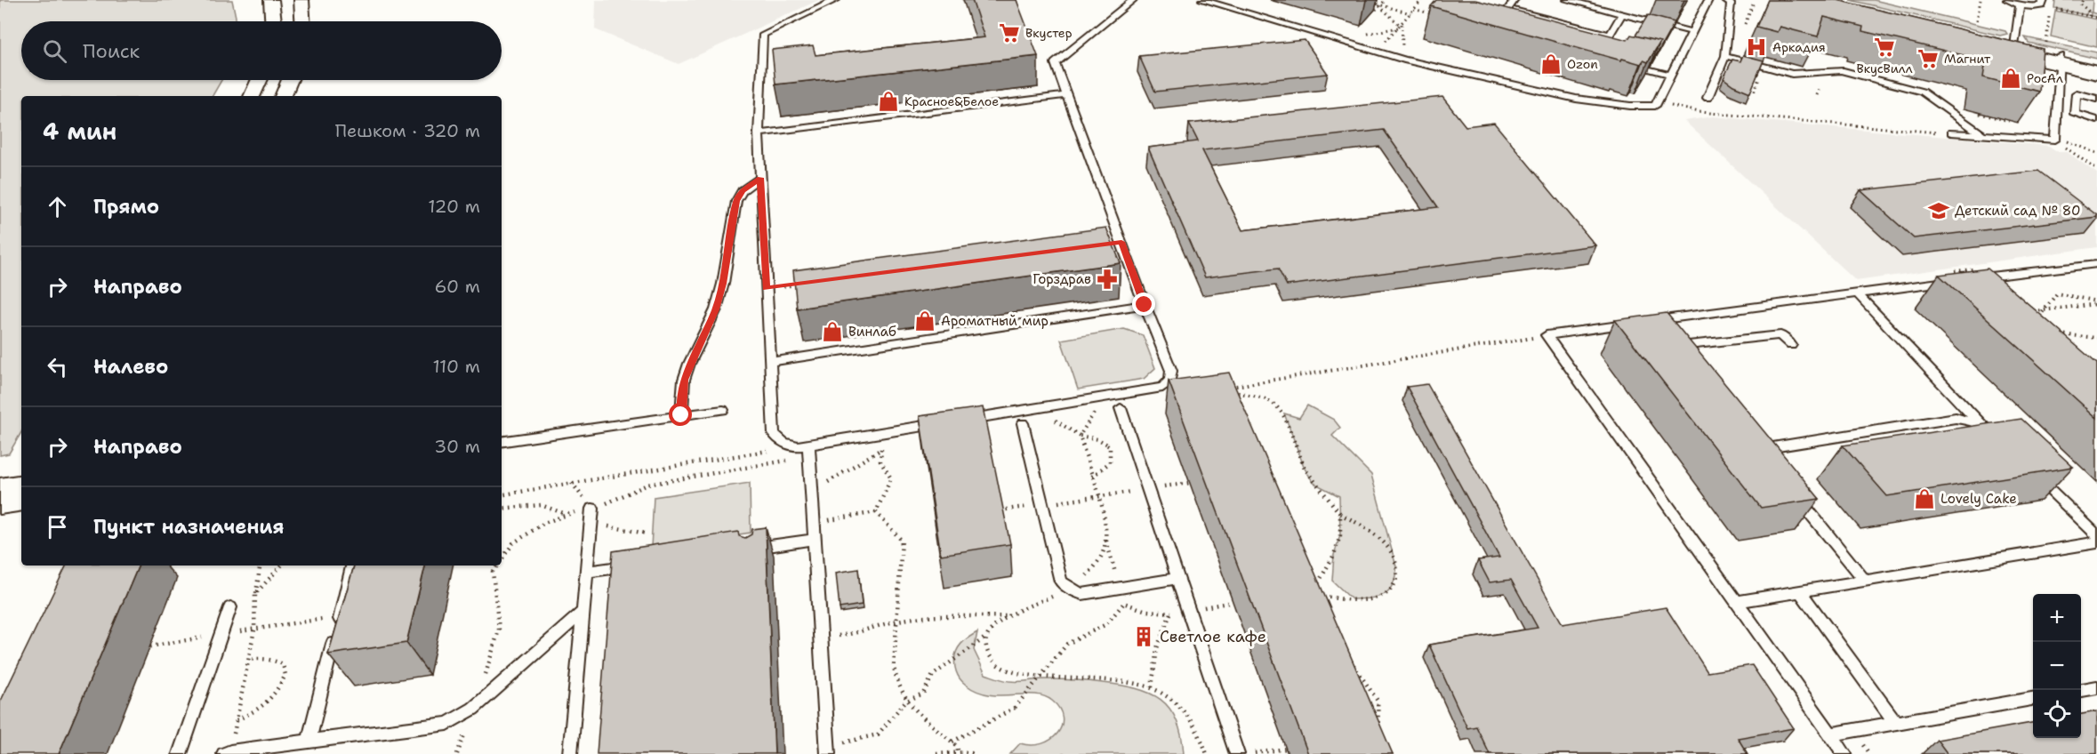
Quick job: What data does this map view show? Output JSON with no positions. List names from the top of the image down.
{
  "places": {
    "supermarket": ["Вкустер", "ВкусВилл", "Магнит"],
    "hospital": ["Аркадия"],
    "shop": [
      "Ozon",
      "РосАл",
      "Красное&Белое",
      "Ароматный мир",
      "Винлаб",
      "Lovely Cake"
    ],
    "school or university": ["Детский сад № 80"],
    "pharmacy": ["Горздрав"],
    "building": ["Светлое кафе"]
  },
  "page": {
    "search": "Поиск",
    "heading": ["4 мин", "Пешком · 320 m"],
    "list": [
      ["Прямо", "120 m"],
      ["Направо", "60 m"],
      ["Налево", "110 m"],
      ["Направо", "30 m"],
      "Пункт назначения"
    ],
    "map_buttons": ["+", "−"]
  }
}
